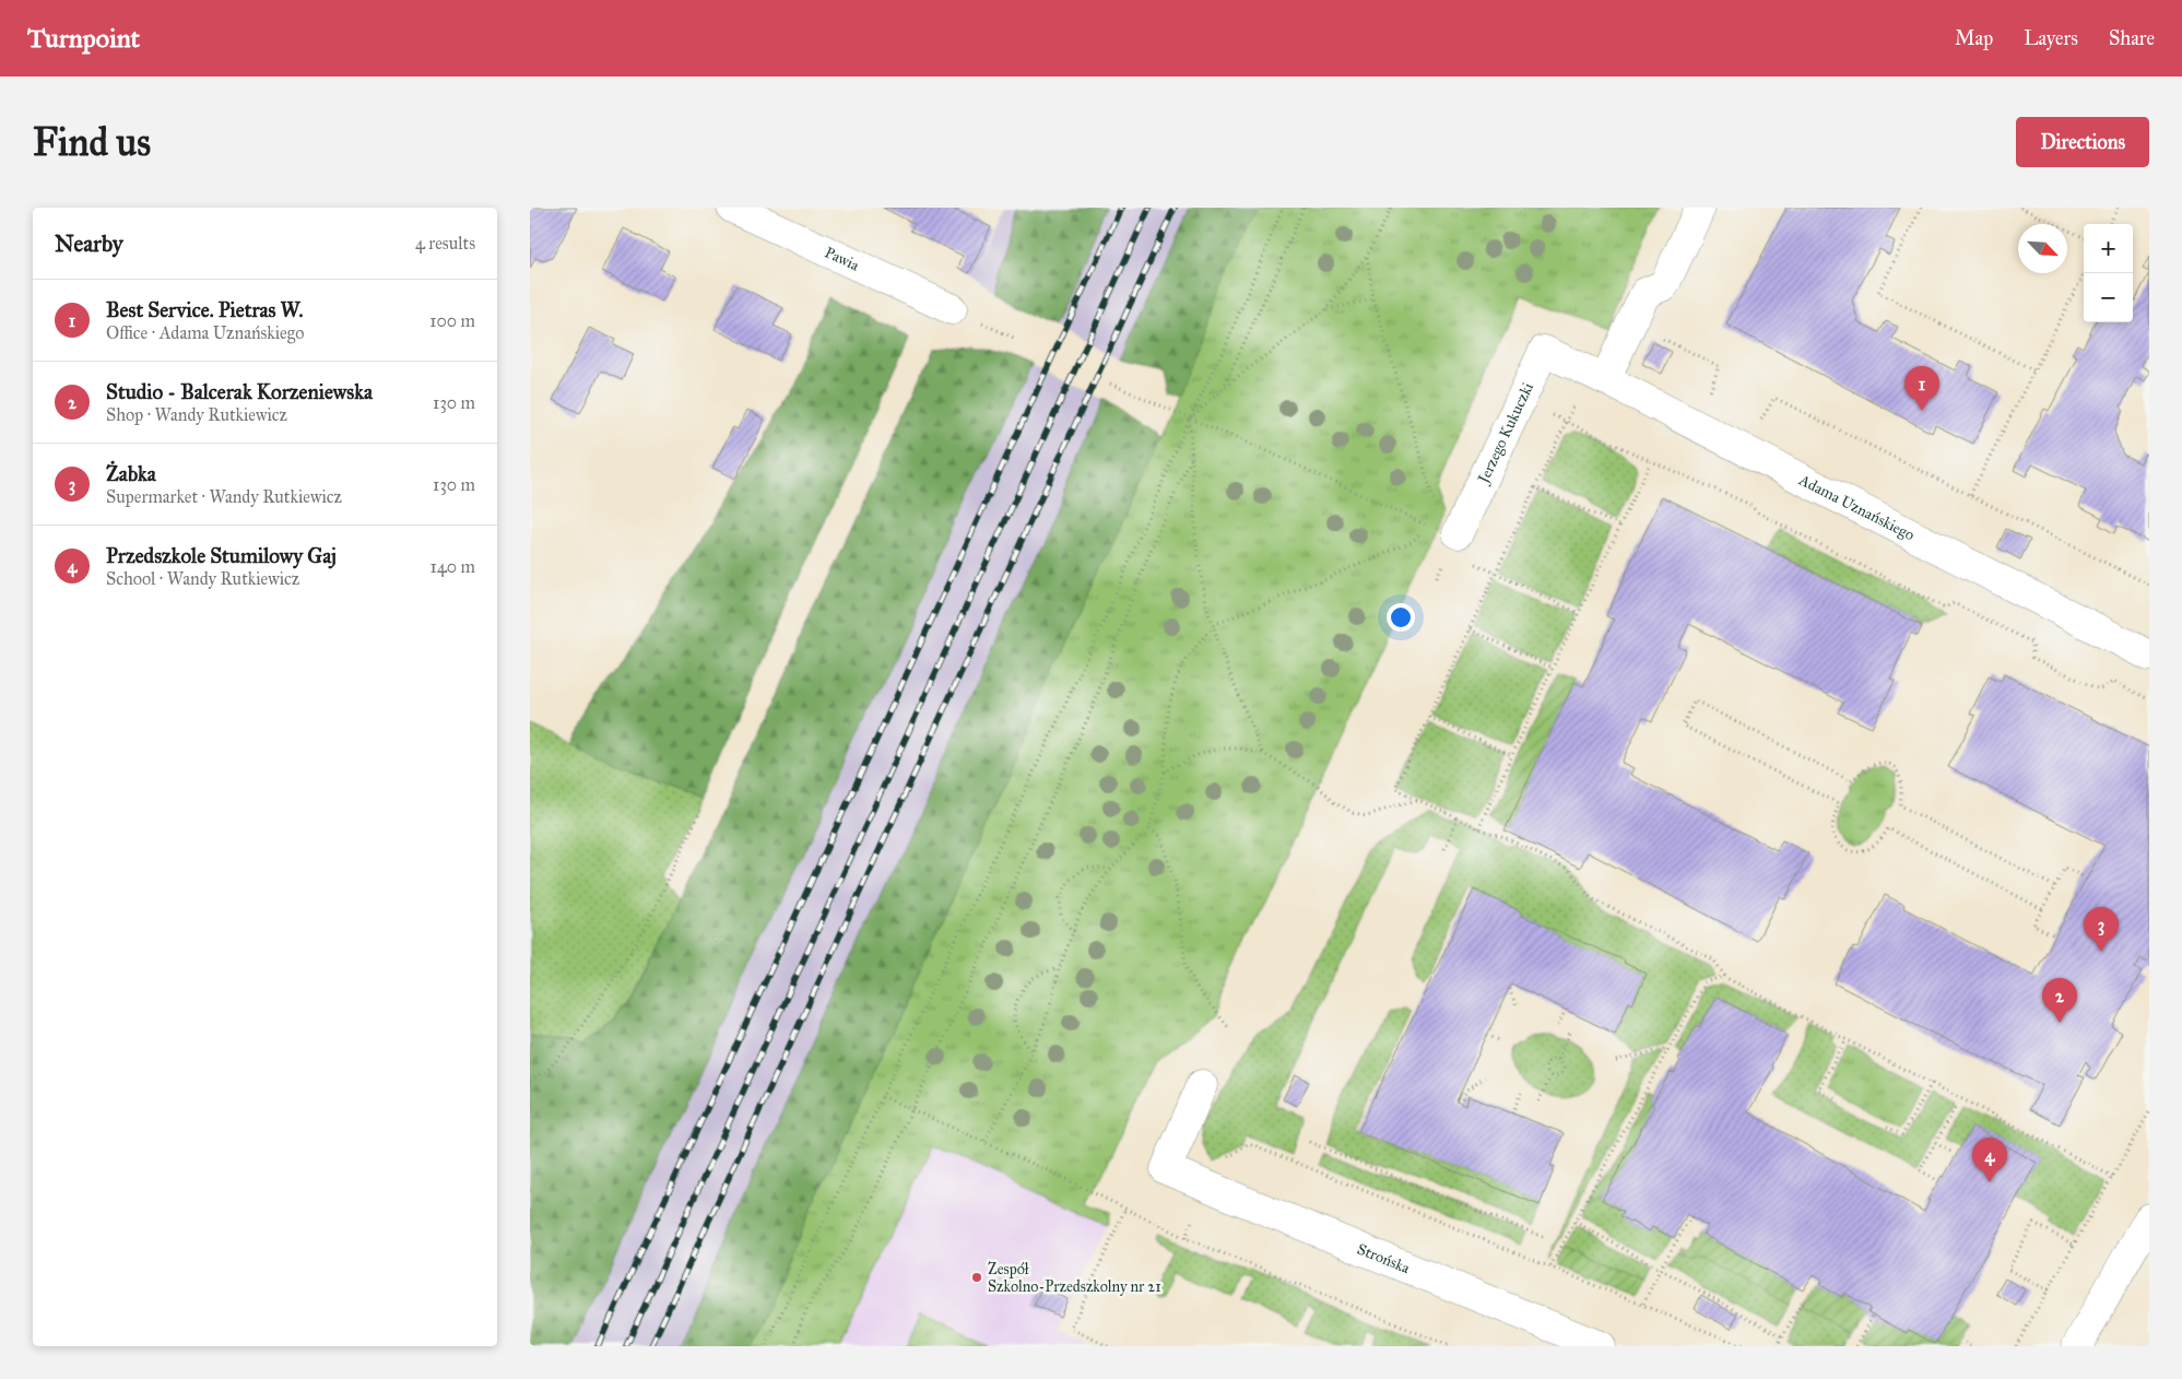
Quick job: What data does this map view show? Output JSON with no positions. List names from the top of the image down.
{
  "streets": {
    "street": [
      "Pawia",
      "Jerzego Kukuczki",
      "Adama Uznańskiego",
      "Strońska"
    ]
  },
  "crossings": [
    ["Jerzego Kukuczki", "Adama Uznańskiego"]
  ],
  "places": ["Zespół Szkolno-Przedszkolny nr 21"],
  "north": "bottom right",
  "page": {
    "header": "Turnpoint",
    "nav": ["Map", "Layers", "Share"],
    "buttons": "Directions",
    "title": "Find us",
    "heading": ["Nearby", "4 results"],
    "map_buttons": ["+", "−"],
    "list": [
      {
        "mark": "1",
        "name": "Best Service. Pietras W.",
        "note": "Office · Adama Uznańskiego",
        "value": "100 m"
      },
      {
        "mark": "2",
        "name": "Studio - Balcerak Korzeniewska",
        "note": "Shop · Wandy Rutkiewicz",
        "value": "130 m"
      },
      {
        "mark": "3",
        "name": "Żabka",
        "note": "Supermarket · Wandy Rutkiewicz",
        "value": "130 m"
      },
      {
        "mark": "4",
        "name": "Przedszkole Stumilowy Gaj",
        "note": "School · Wandy Rutkiewicz",
        "value": "140 m"
      }
    ],
    "pins": [
      "1",
      "3",
      "2",
      "4"
    ]
  }
}
